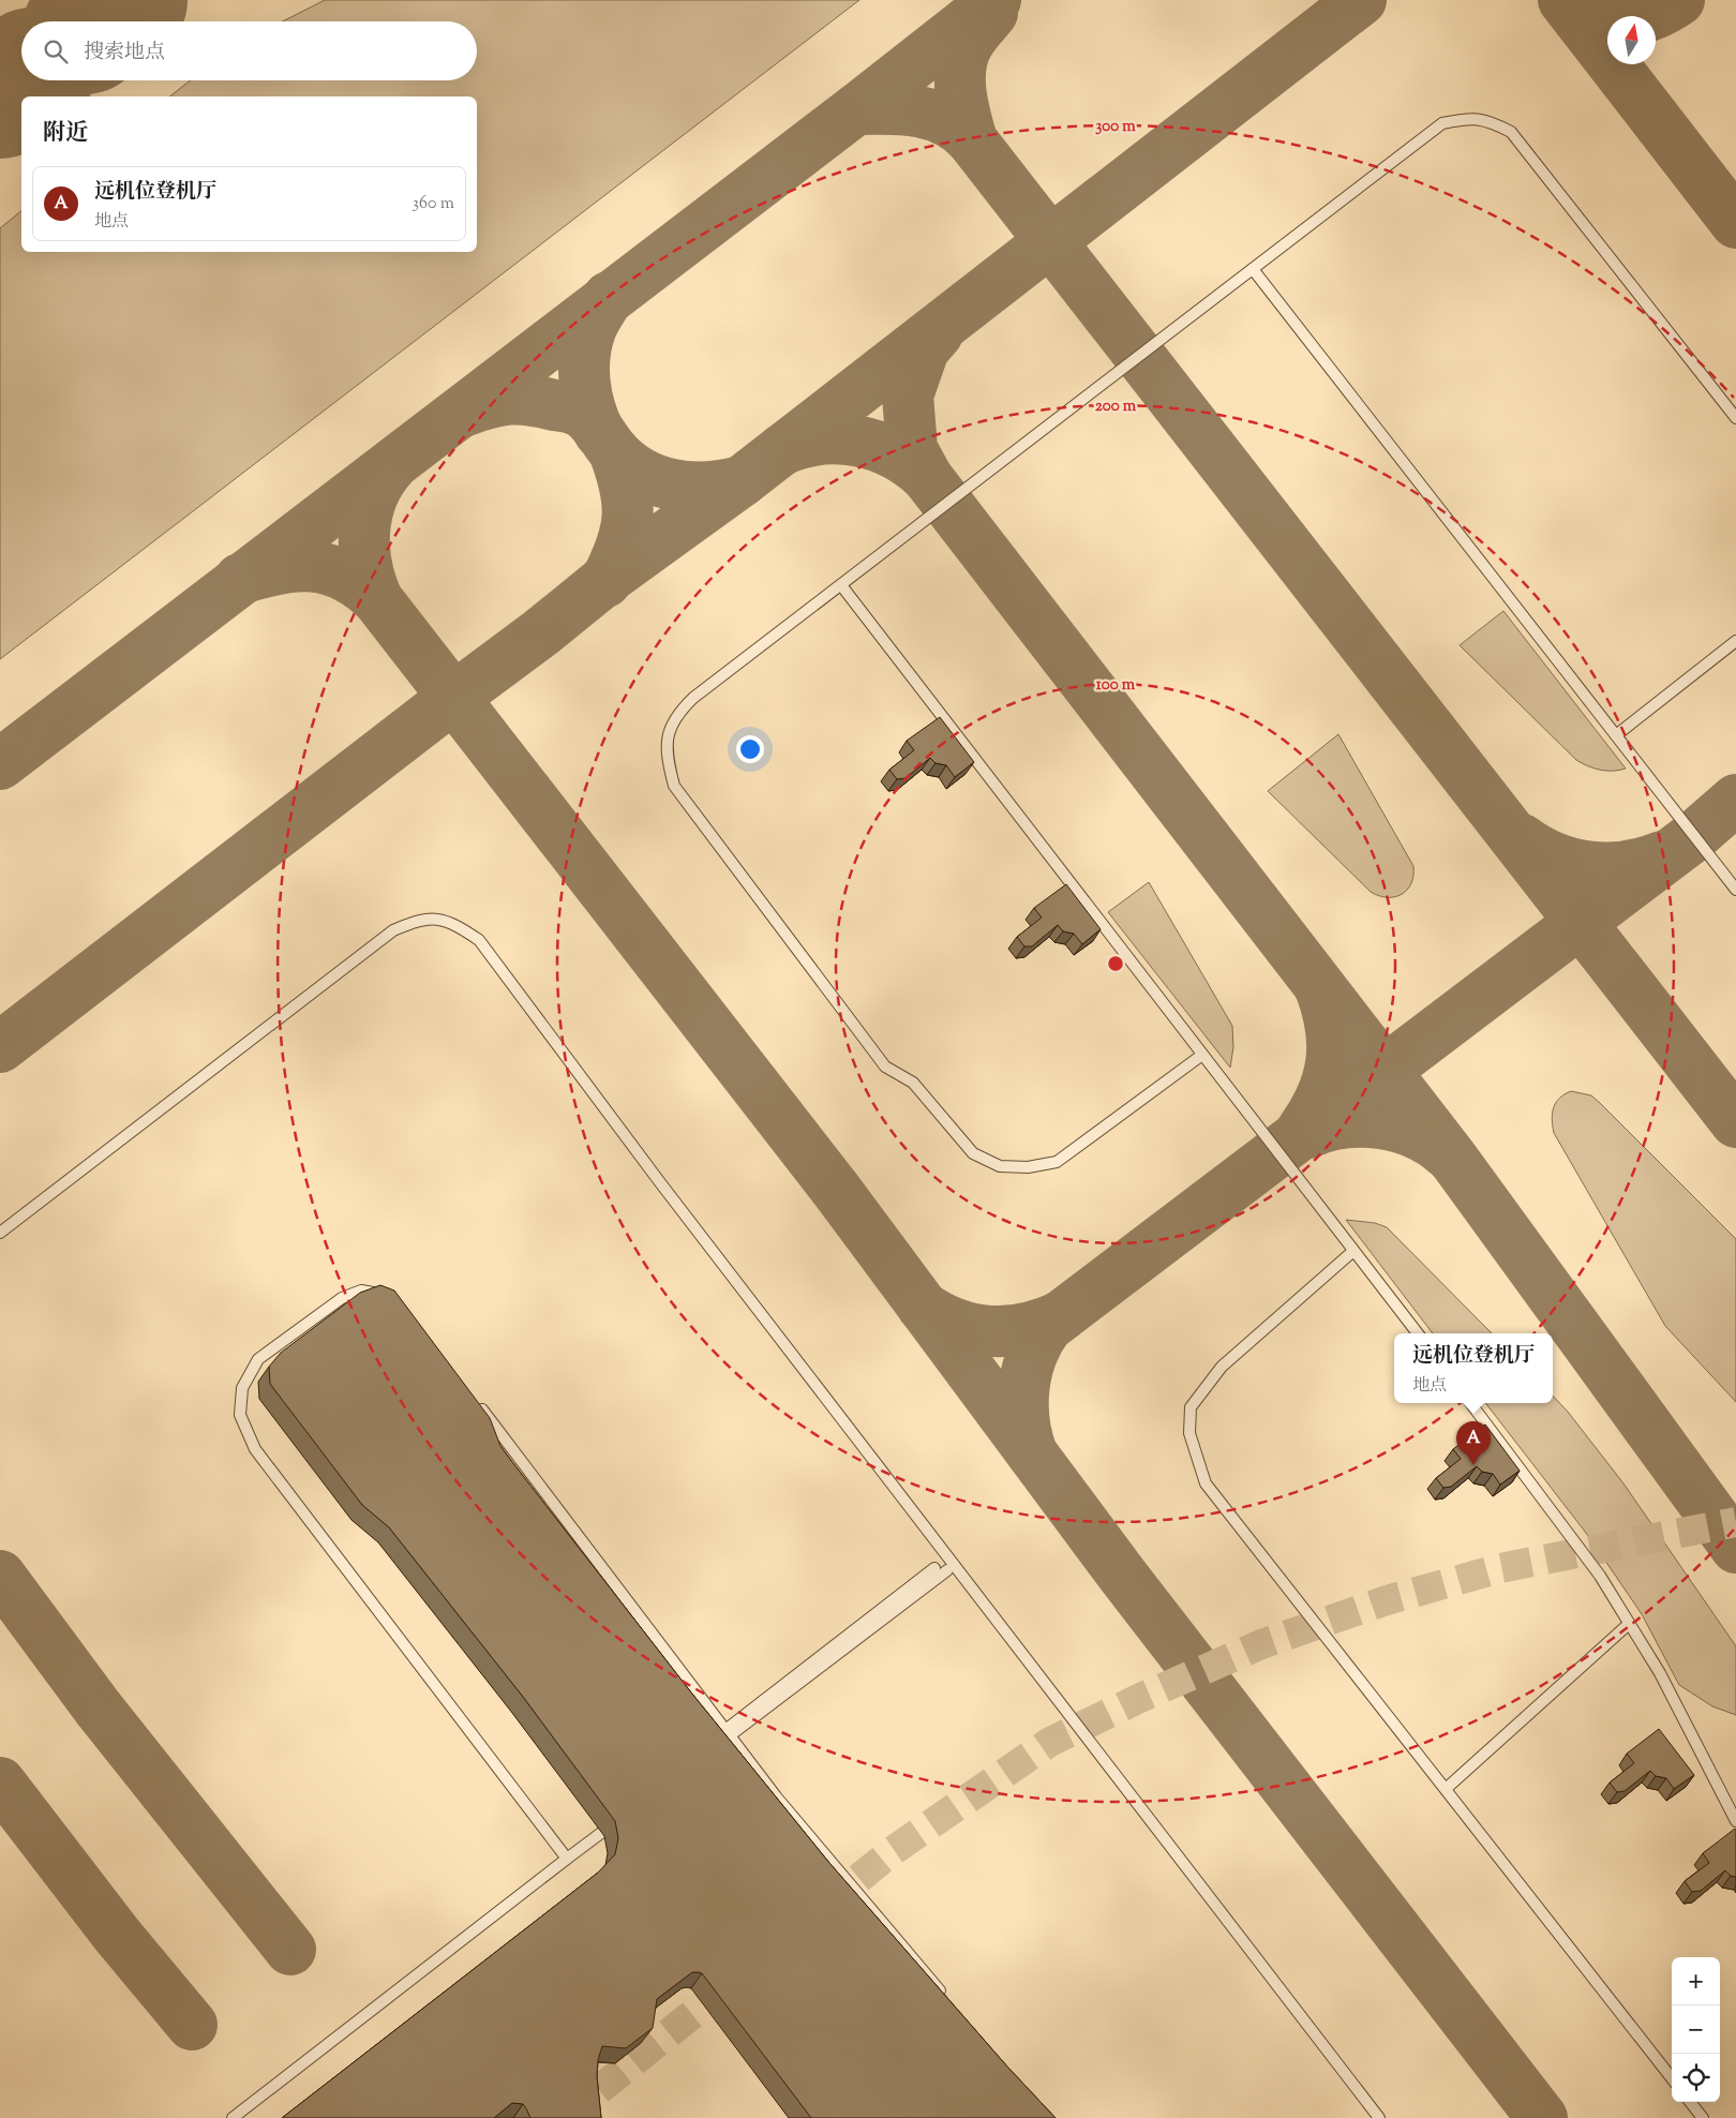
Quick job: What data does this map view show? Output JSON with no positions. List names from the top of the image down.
{
  "north": "top",
  "page": {
    "search": "搜索地点",
    "heading": "附近",
    "list": [
      {
        "mark": "A",
        "name": "远机位登机厅",
        "note": "地点",
        "value": "360 m"
      }
    ],
    "popup": ["远机位登机厅", "地点"],
    "pins": "A",
    "map_buttons": ["+", "−"]
  },
  "rings": ["300 m", "200 m", "100 m"]
}
